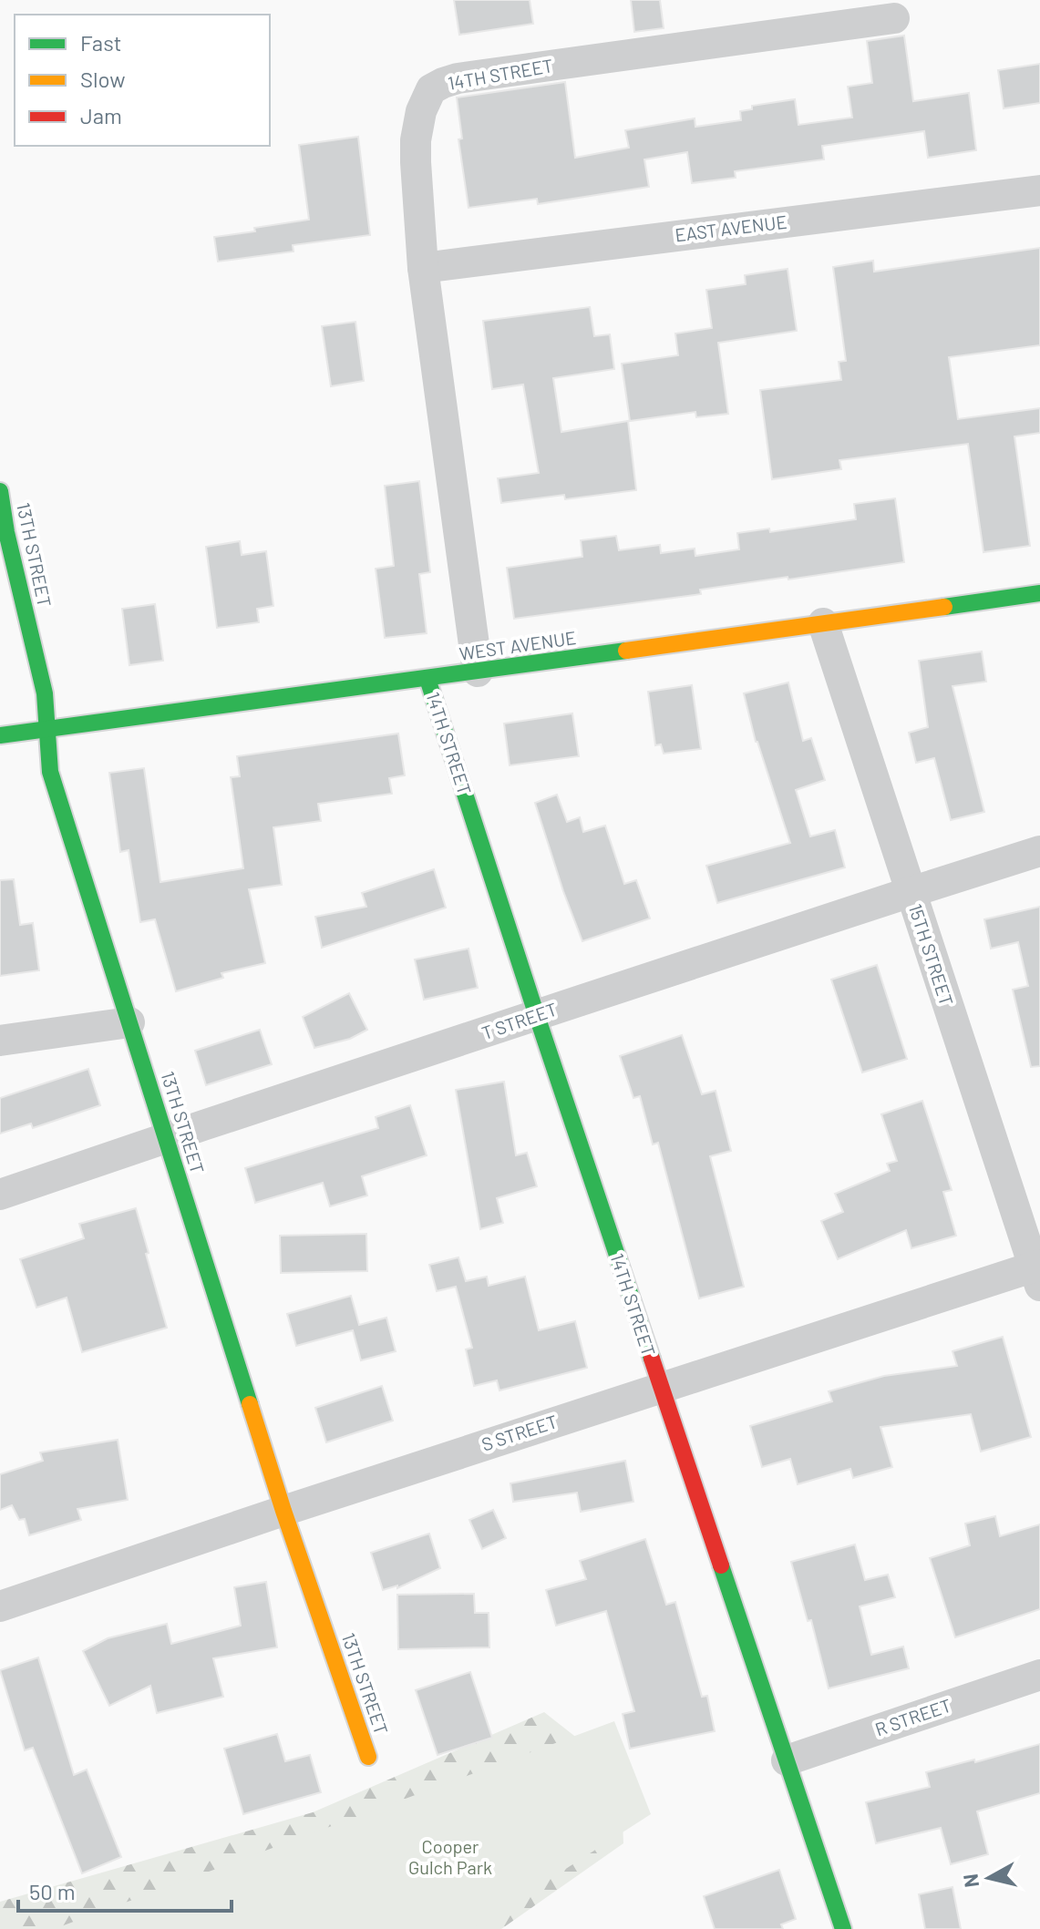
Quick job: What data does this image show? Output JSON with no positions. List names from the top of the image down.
{
  "streets": {
    "street": [
      "14TH STREET",
      "EAST AVENUE",
      "13TH STREET",
      "WEST AVENUE",
      "15TH STREET",
      "T STREET",
      "S STREET",
      "R STREET"
    ]
  },
  "crossings": [
    ["14TH STREET", "EAST AVENUE"],
    ["14TH STREET", "WEST AVENUE"],
    ["14TH STREET", "T STREET"],
    ["14TH STREET", "S STREET"],
    ["14TH STREET", "R STREET"],
    ["13TH STREET", "WEST AVENUE"],
    ["13TH STREET", "T STREET"],
    ["13TH STREET", "S STREET"],
    ["WEST AVENUE", "15TH STREET"],
    ["15TH STREET", "T STREET"],
    ["15TH STREET", "S STREET"]
  ],
  "parks": ["Cooper Gulch Park"],
  "legend": ["Fast", "Slow", "Jam"],
  "scale_bar": "50 m",
  "north": "left"
}
